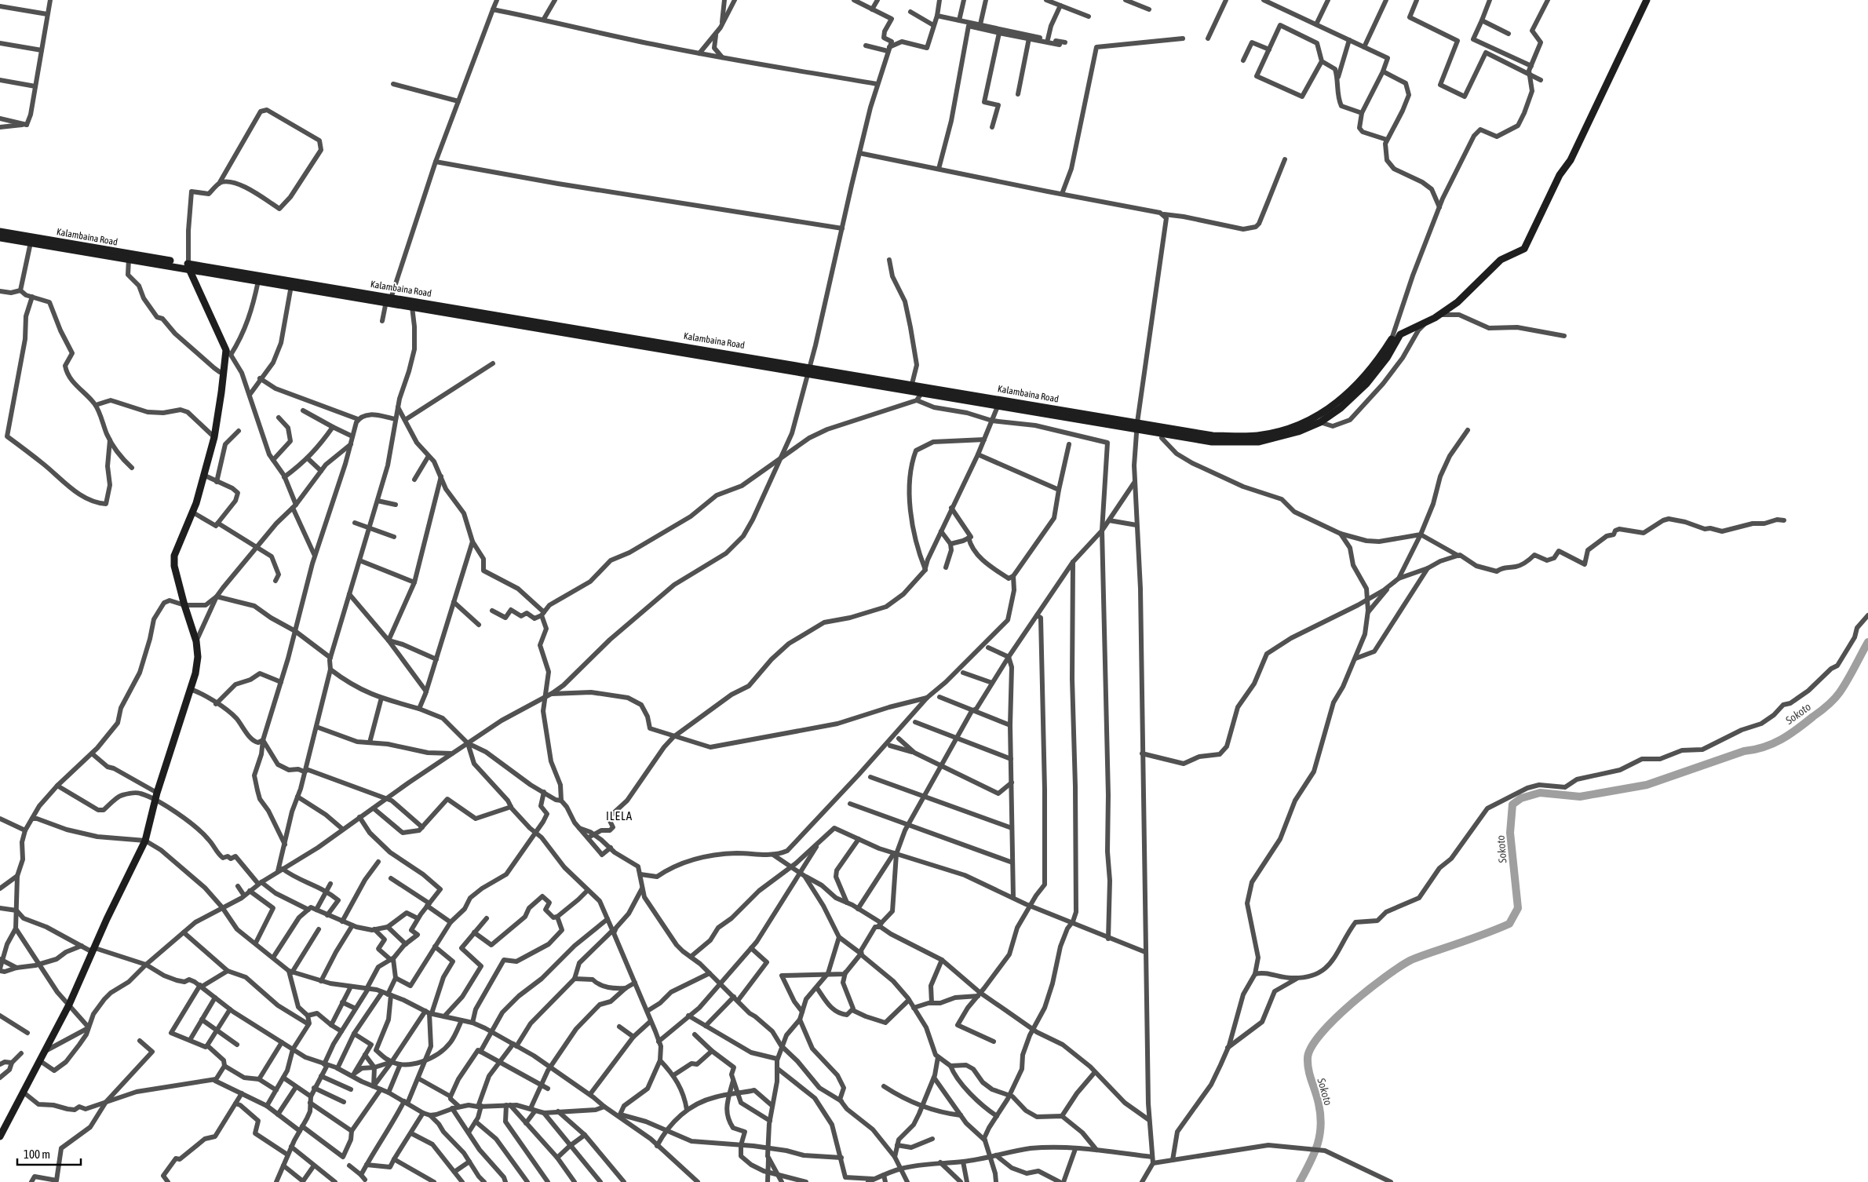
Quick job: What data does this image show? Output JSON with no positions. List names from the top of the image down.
{
  "streets": {
    "main road": ["Kalambaina Road"]
  },
  "districts": ["ILELA"],
  "water": ["Sokoto"],
  "scale_bar": "100 m"
}
